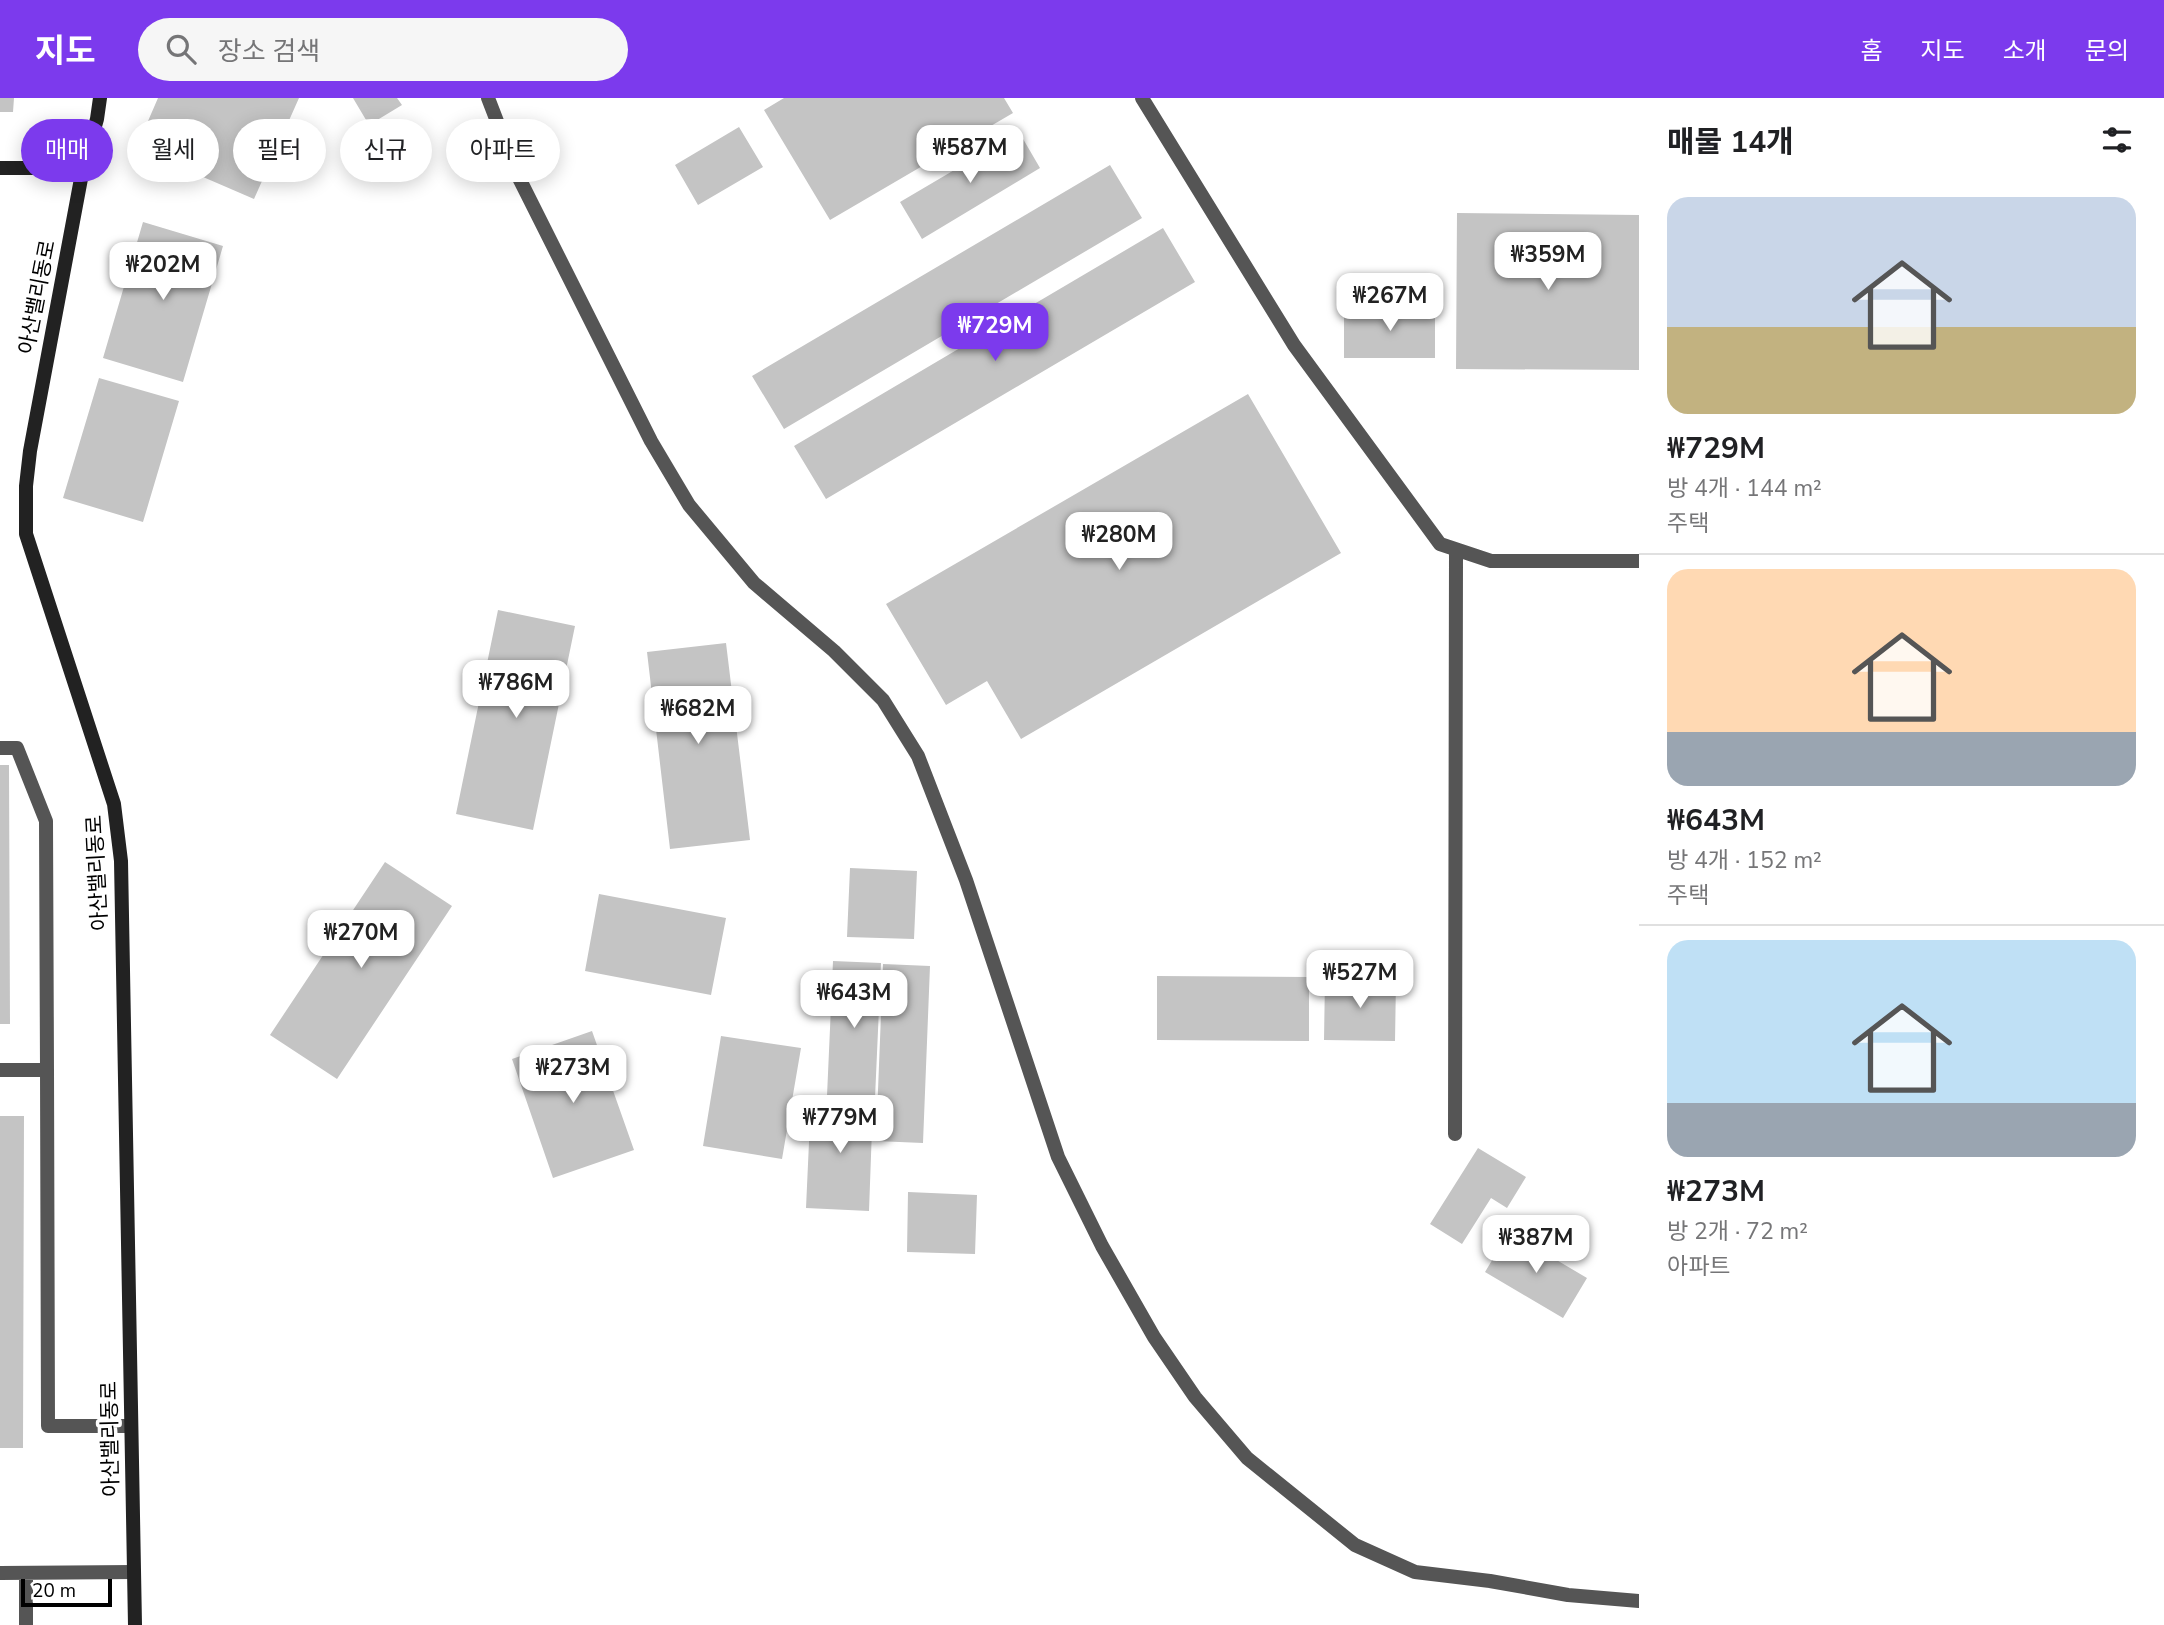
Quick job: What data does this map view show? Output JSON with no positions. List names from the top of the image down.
{
  "streets": {
    "street": ["아산밸리동로"]
  },
  "scale_bar": "20 m",
  "page": {
    "header": "지도",
    "search": "장소 검색",
    "nav": [
      "홈",
      "지도",
      "소개",
      "문의"
    ],
    "heading": "매물 14개",
    "chip": [
      "매매",
      "월세",
      "필터",
      "신규",
      "아파트"
    ],
    "price": [
      "₩587M",
      "₩359M",
      "₩202M",
      "₩267M",
      "₩729M",
      "₩280M",
      "₩786M",
      "₩682M",
      "₩270M",
      "₩527M",
      "₩643M",
      "₩273M",
      "₩779M",
      "₩387M"
    ],
    "list": [
      {
        "name": "₩729M",
        "note": "방 4개 · 144 m² · 주택"
      },
      {
        "name": "₩643M",
        "note": "방 4개 · 152 m² · 주택"
      },
      {
        "name": "₩273M",
        "note": "방 2개 · 72 m² · 아파트"
      }
    ],
    "scale": "20 m"
  }
}
